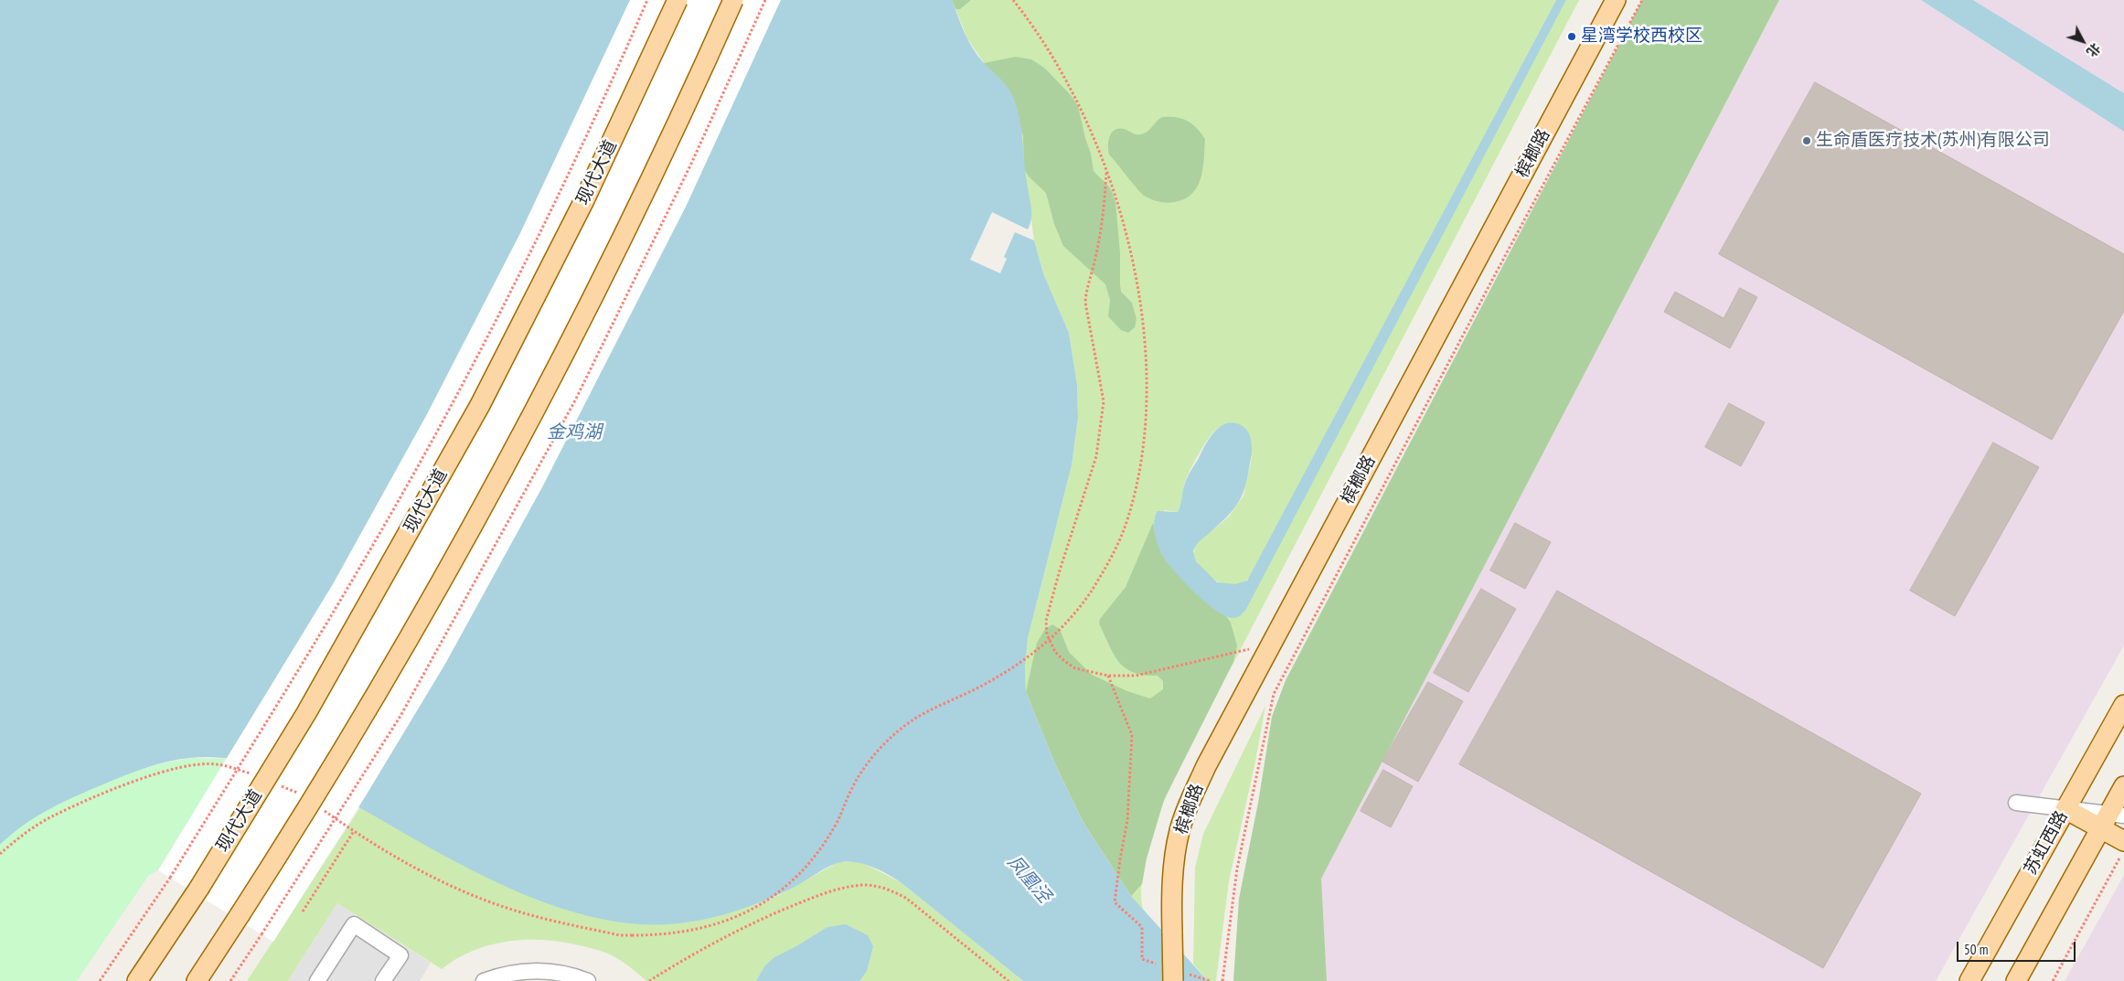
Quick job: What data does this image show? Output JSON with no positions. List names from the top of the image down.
{
  "streets": {
    "main road": ["槟榔路", "现代大道", "苏虹西路"]
  },
  "water": ["金鸡湖", "凤凰泾"],
  "places": ["星湾学校西校区", "生命盾医疗技术(苏州)有限公司"],
  "scale_bar": "50 m",
  "north": "bottom right"
}
